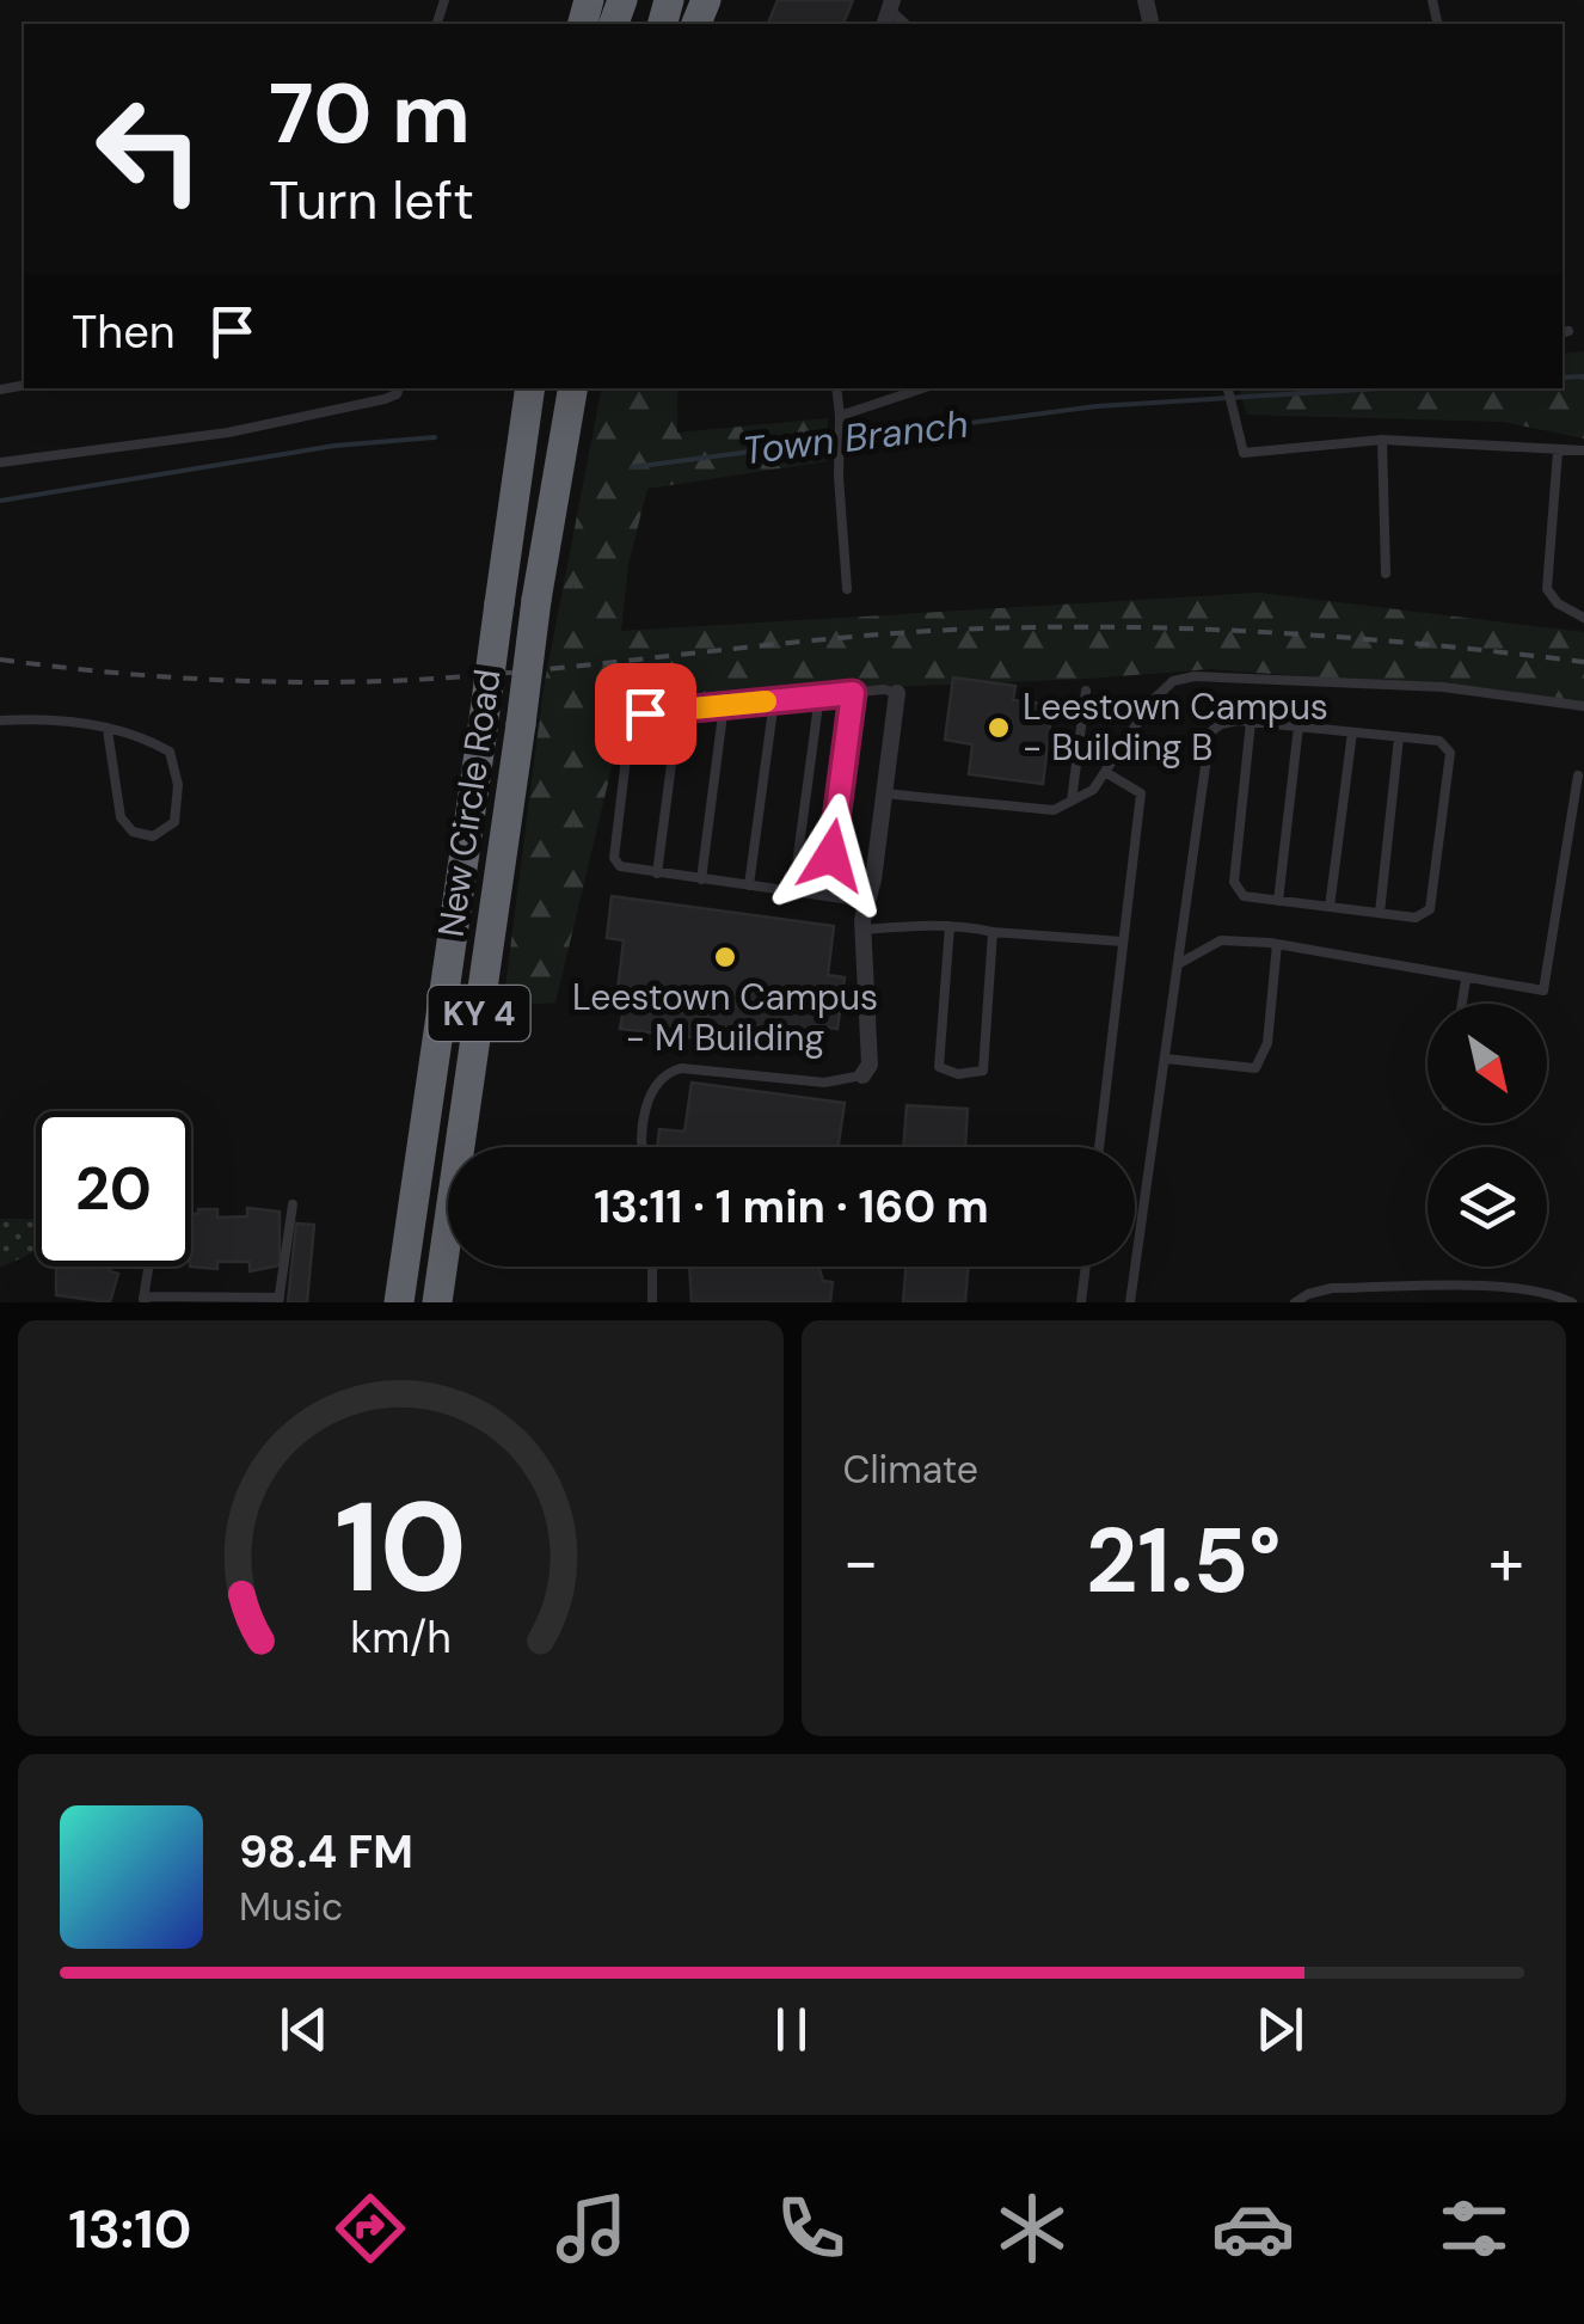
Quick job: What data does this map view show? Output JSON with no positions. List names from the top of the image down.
{
  "streets": {
    "highway": ["New Circle Road", "KY 4"]
  },
  "water": ["Town Branch"],
  "places": ["Leestown Campus - Building B", "Leestown Campus - M Building"],
  "north": "bottom right",
  "page": {
    "turn": ["70 m", "Turn left"],
    "then": "Then",
    "limit": "20",
    "trip": "13:11 · 1 min · 160 m",
    "tile": "Climate",
    "heat": ["−", "21.5°", "+"],
    "song": ["98.4 FM", "Music"],
    "tabs": "13:10",
    "gauge": ["10", "km/h"]
  }
}
